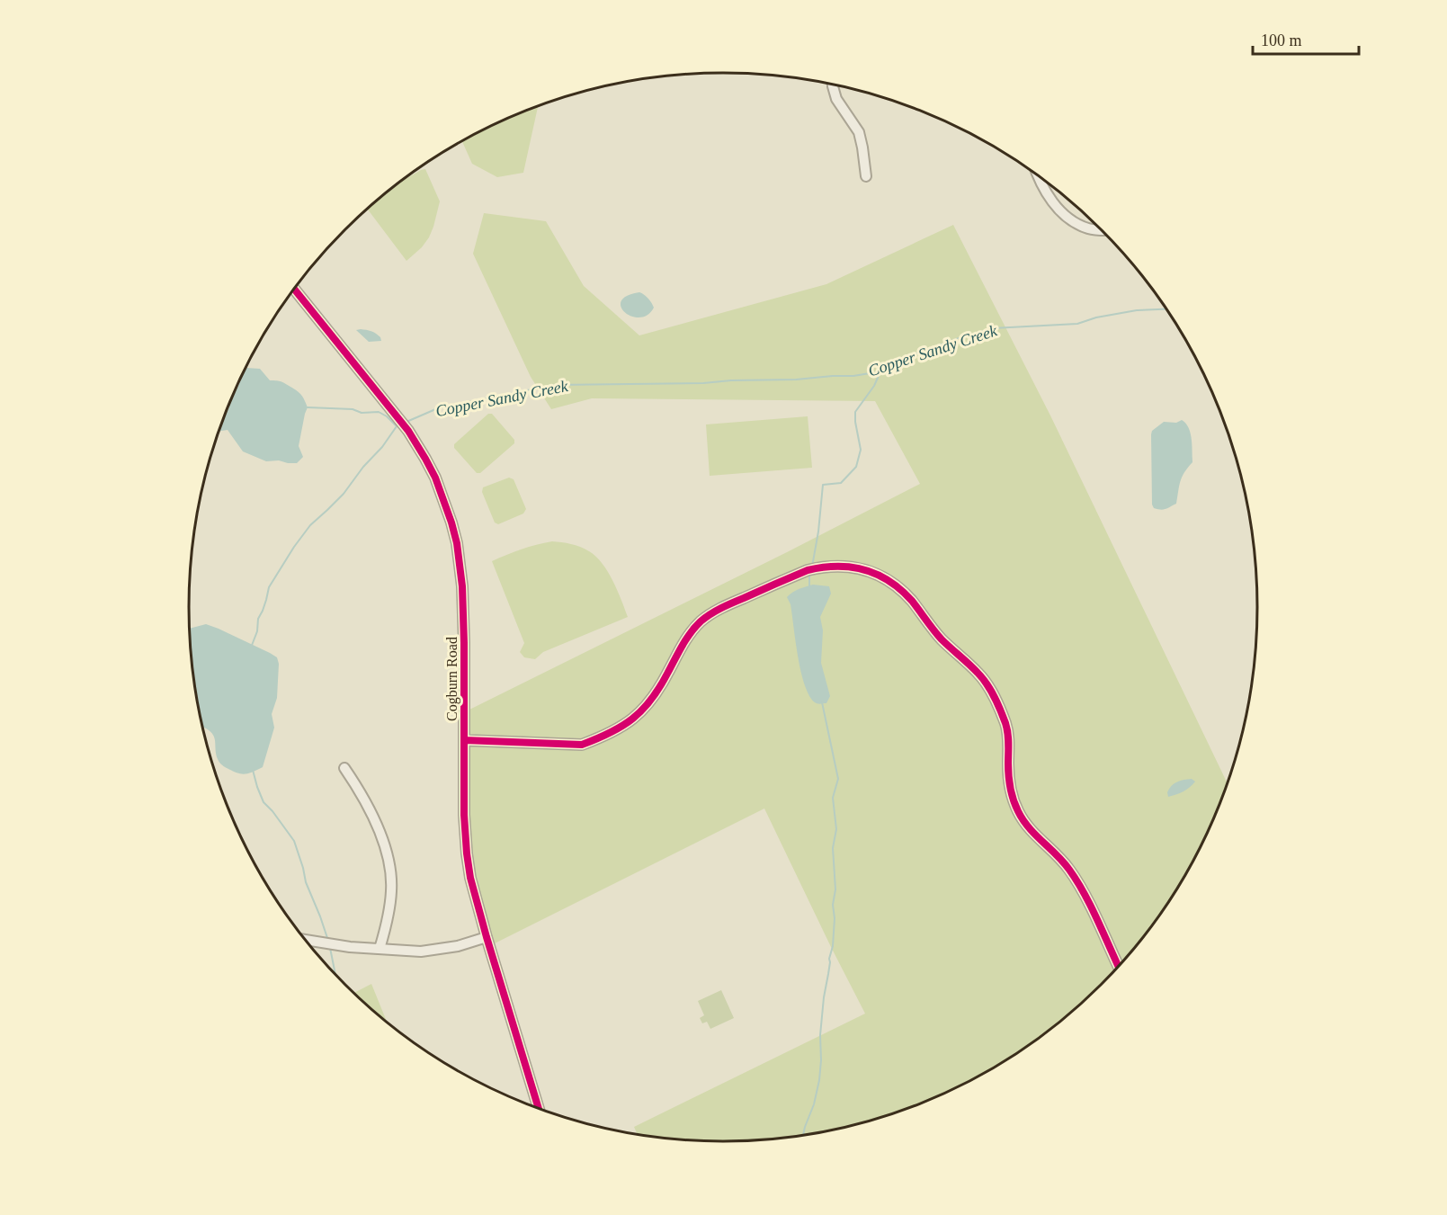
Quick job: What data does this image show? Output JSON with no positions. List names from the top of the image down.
{
  "streets": {
    "street": ["Cogburn Road"]
  },
  "water": ["Copper Sandy Creek"],
  "scale_bar": "100 m"
}
